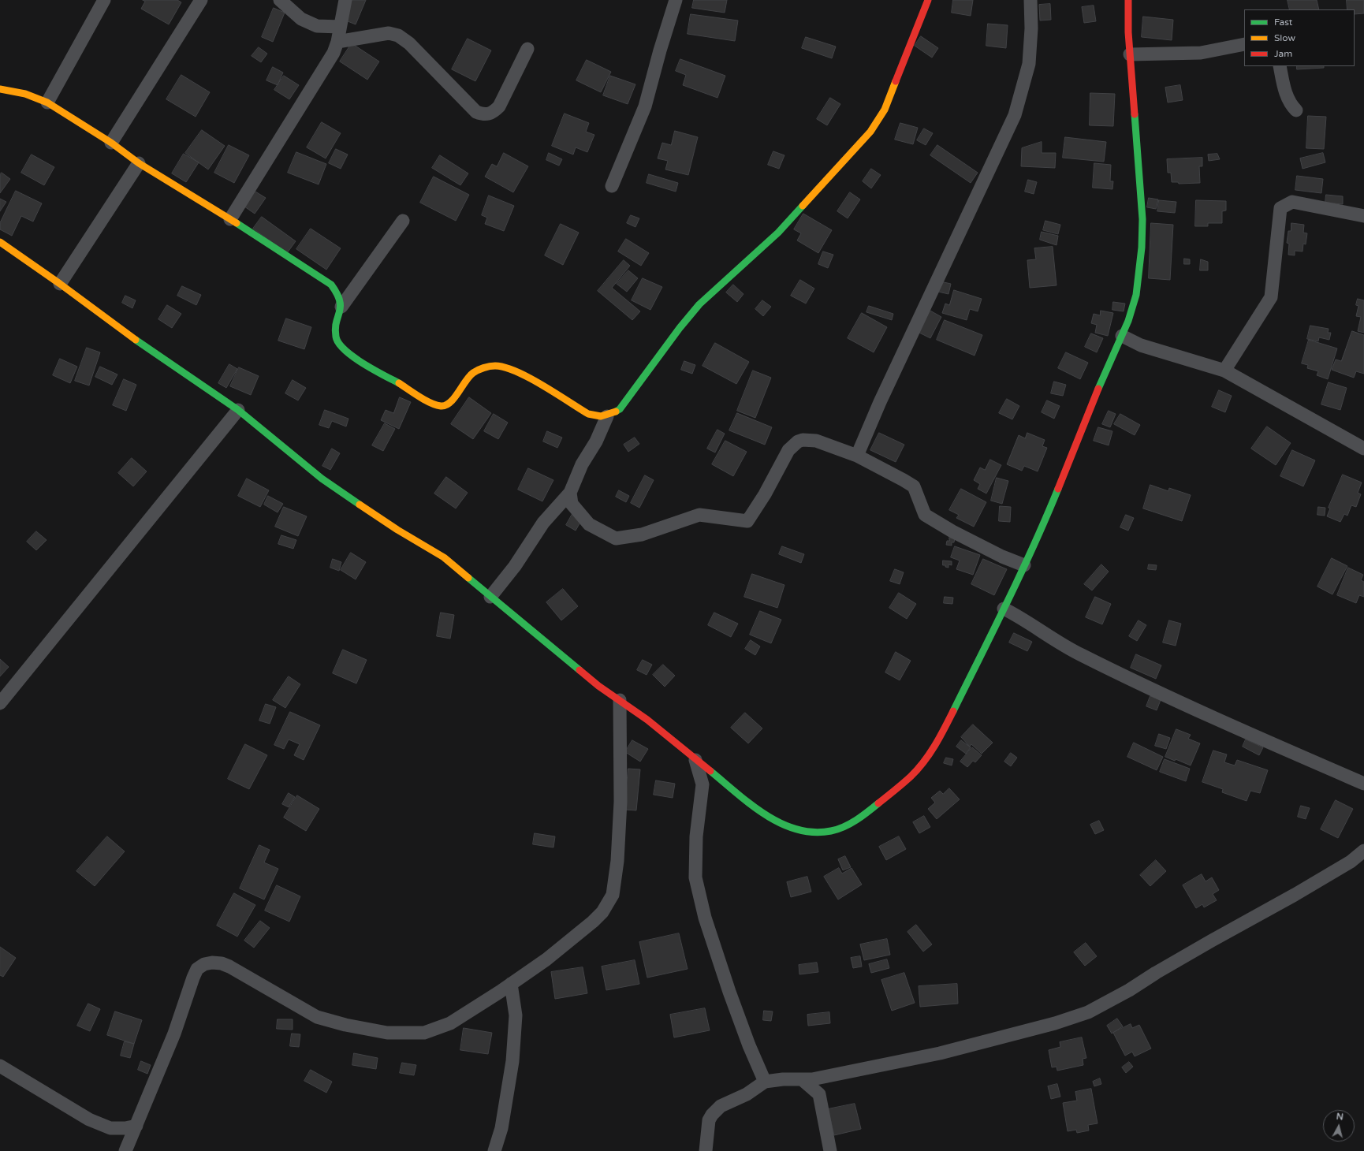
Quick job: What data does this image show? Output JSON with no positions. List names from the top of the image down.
{
  "legend": ["Fast", "Slow", "Jam"],
  "north": "top"
}
